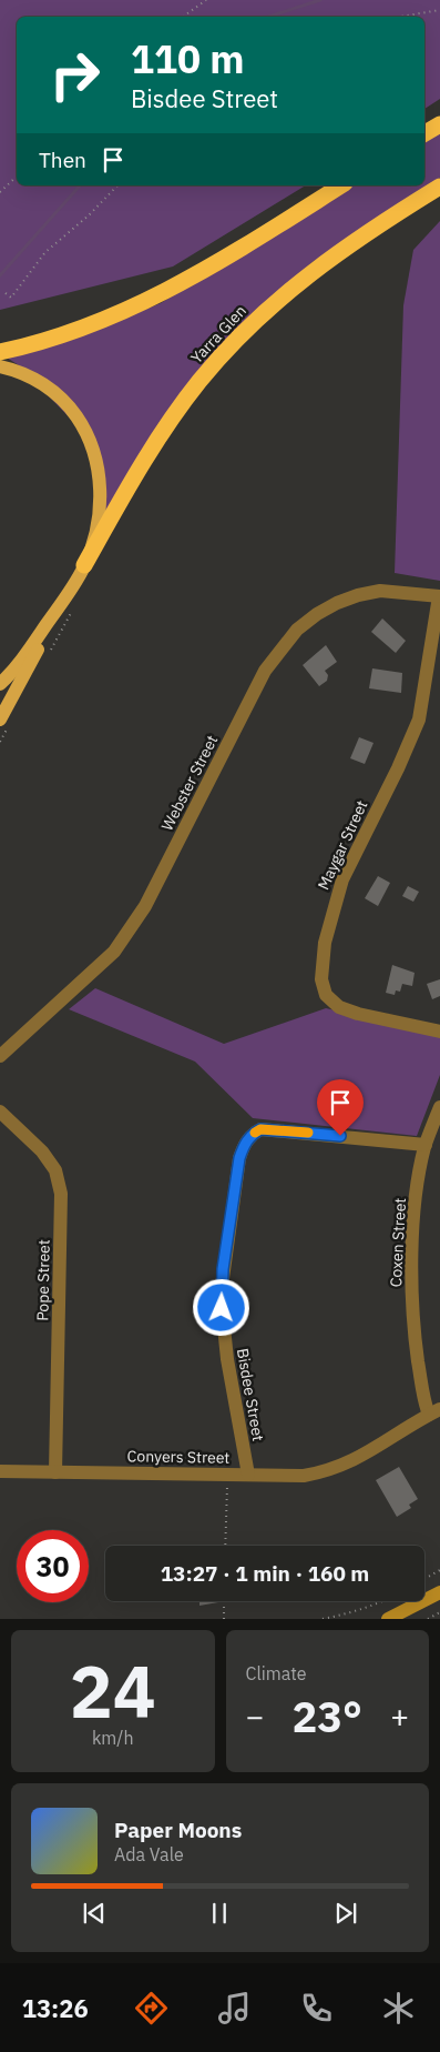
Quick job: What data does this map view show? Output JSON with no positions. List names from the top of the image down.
{
  "streets": {
    "highway": ["Yarra Glen"],
    "street": [
      "Webster Street",
      "Maygar Street",
      "Coxen Street",
      "Pope Street",
      "Bisdee Street",
      "Conyers Street"
    ]
  },
  "crossings": [
    ["Webster Street", "Maygar Street"],
    ["Coxen Street", "Bisdee Street"],
    ["Coxen Street", "Conyers Street"],
    ["Pope Street", "Conyers Street"],
    ["Bisdee Street", "Conyers Street"]
  ],
  "page": {
    "turn": ["110 m", "Bisdee Street"],
    "then": "Then",
    "limit": "30",
    "trip": "13:27 · 1 min · 160 m",
    "tile": [
      ["24", "km/h"],
      "Climate"
    ],
    "heat": ["−", "23°", "+"],
    "song": ["Paper Moons", "Ada Vale"],
    "tabs": "13:26"
  }
}
